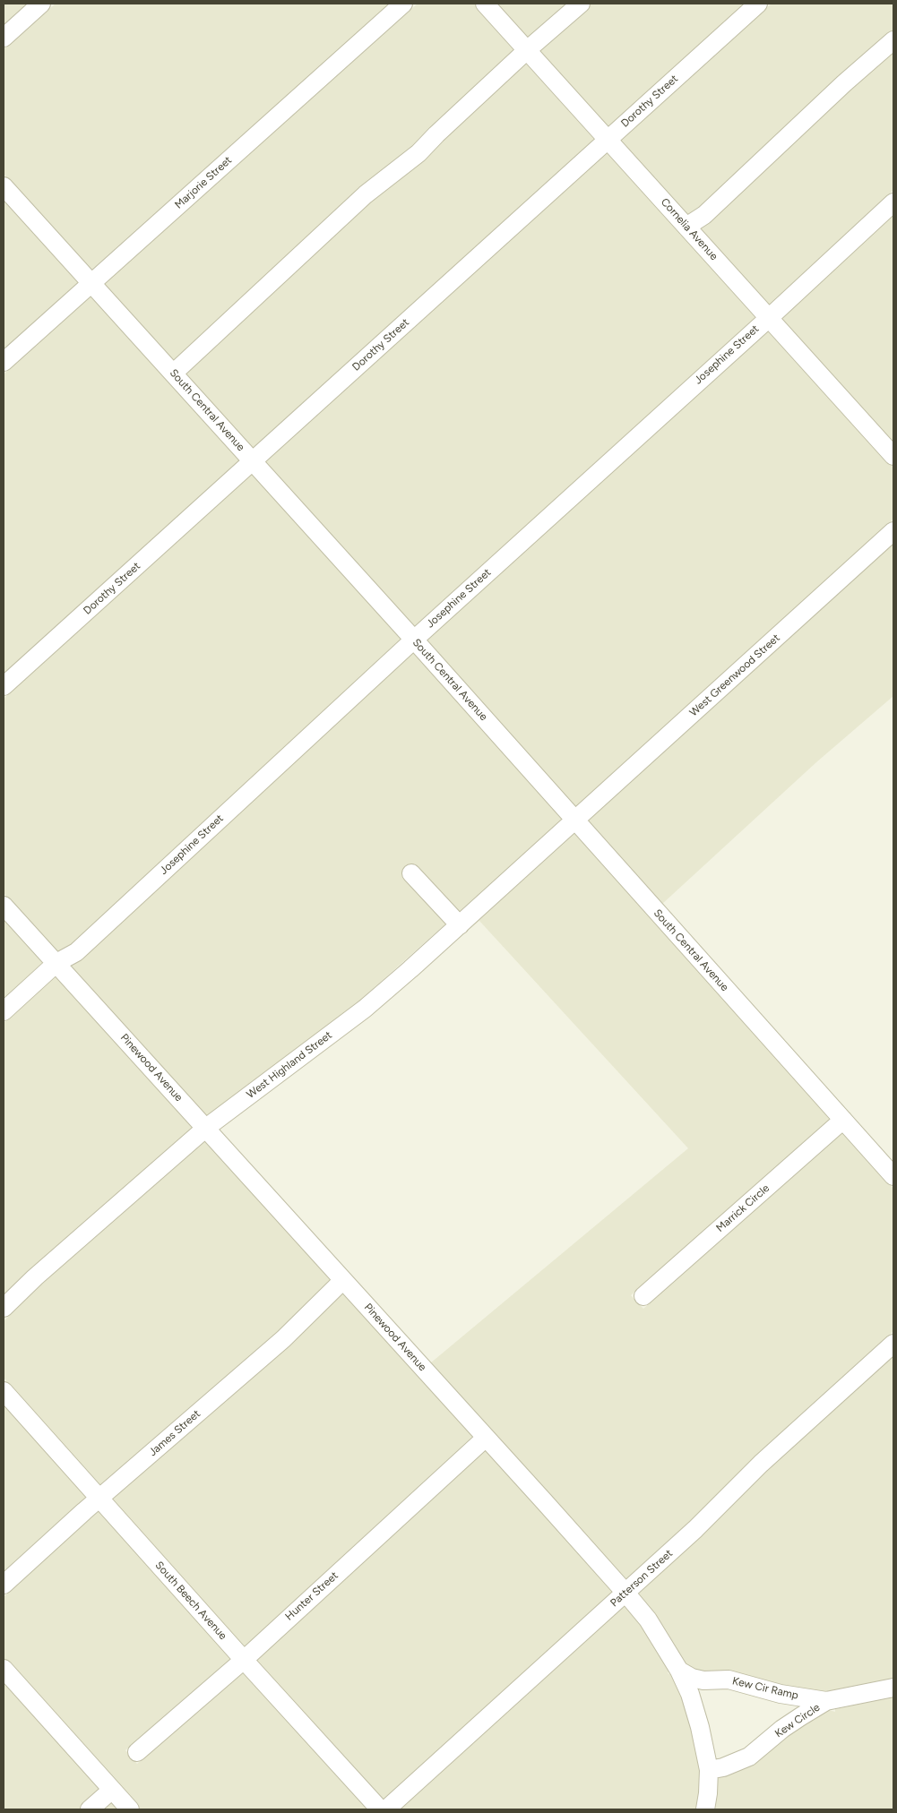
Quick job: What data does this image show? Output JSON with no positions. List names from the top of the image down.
{
  "streets": {
    "street": [
      "Dorothy Street",
      "Marjorie Street",
      "Cornelia Avenue",
      "Josephine Street",
      "South Central Avenue",
      "West Greenwood Street",
      "West Highland Street",
      "Pinewood Avenue",
      "Marrick Circle",
      "James Street",
      "Patterson Street",
      "Hunter Street",
      "South Beech Avenue",
      "Kew Cir Ramp",
      "Kew Circle"
    ]
  },
  "crossings": [
    ["Dorothy Street", "Cornelia Avenue"],
    ["Dorothy Street", "South Central Avenue"],
    ["Marjorie Street", "South Central Avenue"],
    ["Cornelia Avenue", "Josephine Street"],
    ["Josephine Street", "South Central Avenue"],
    ["Josephine Street", "Pinewood Avenue"],
    ["South Central Avenue", "West Greenwood Street"],
    ["South Central Avenue", "West Highland Street"],
    ["South Central Avenue", "Marrick Circle"],
    ["West Greenwood Street", "West Highland Street"],
    ["West Highland Street", "Pinewood Avenue"],
    ["Pinewood Avenue", "James Street"],
    ["Pinewood Avenue", "Patterson Street"],
    ["Pinewood Avenue", "Hunter Street"],
    ["Pinewood Avenue", "Kew Cir Ramp"],
    ["Pinewood Avenue", "Kew Circle"],
    ["James Street", "South Beech Avenue"],
    ["Hunter Street", "South Beech Avenue"],
    ["Kew Cir Ramp", "Kew Circle"]
  ]
}
